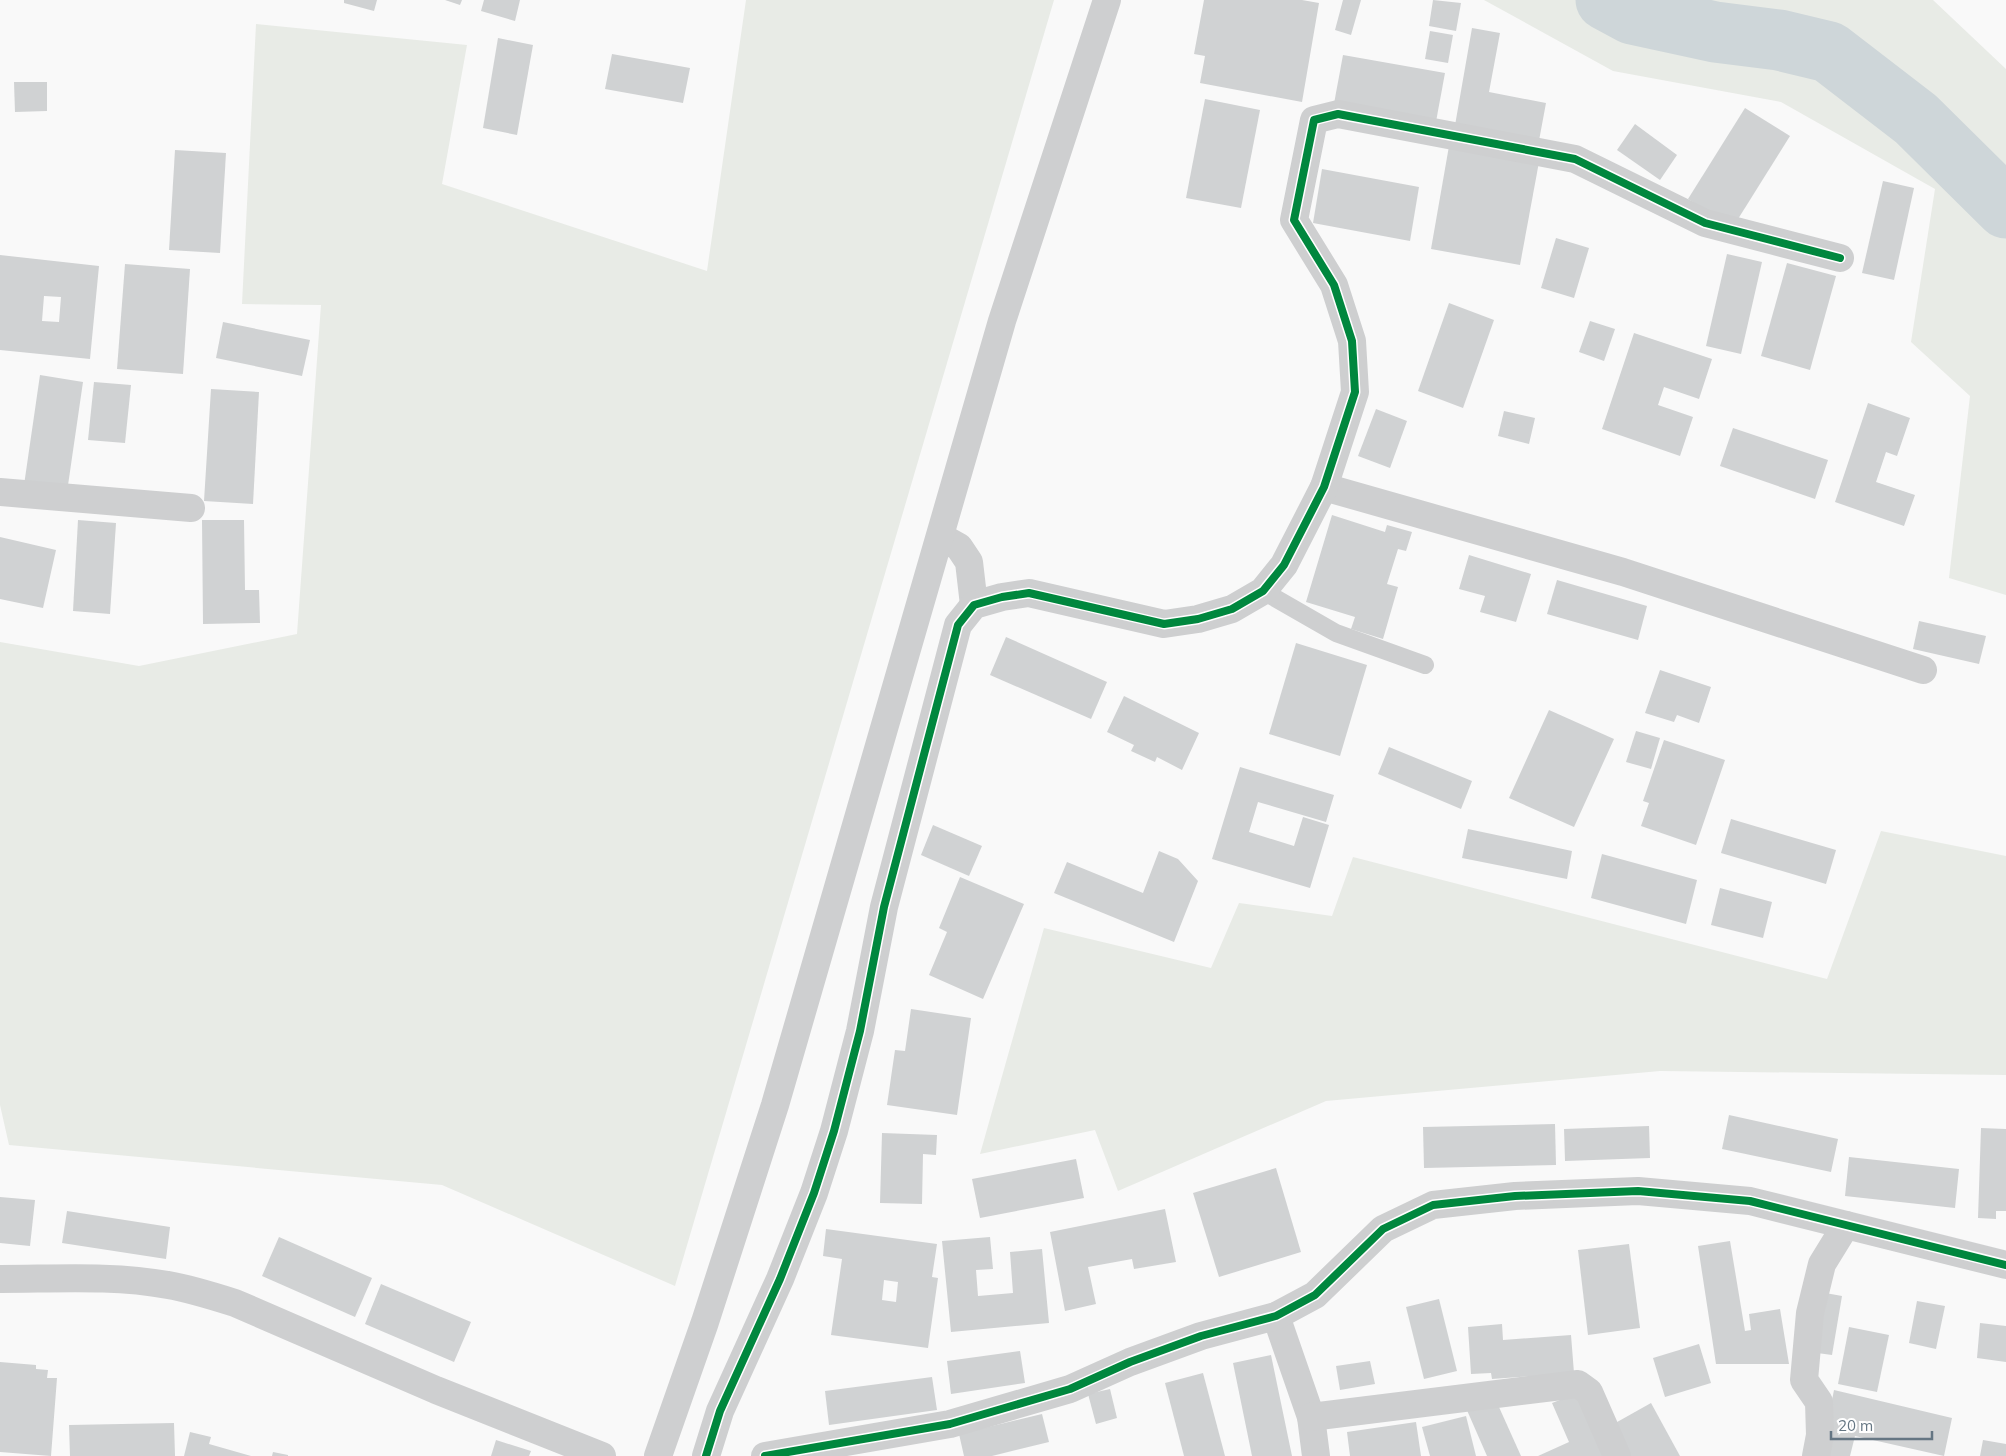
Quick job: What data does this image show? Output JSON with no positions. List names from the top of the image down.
{
  "scale_bar": "20 m"
}
